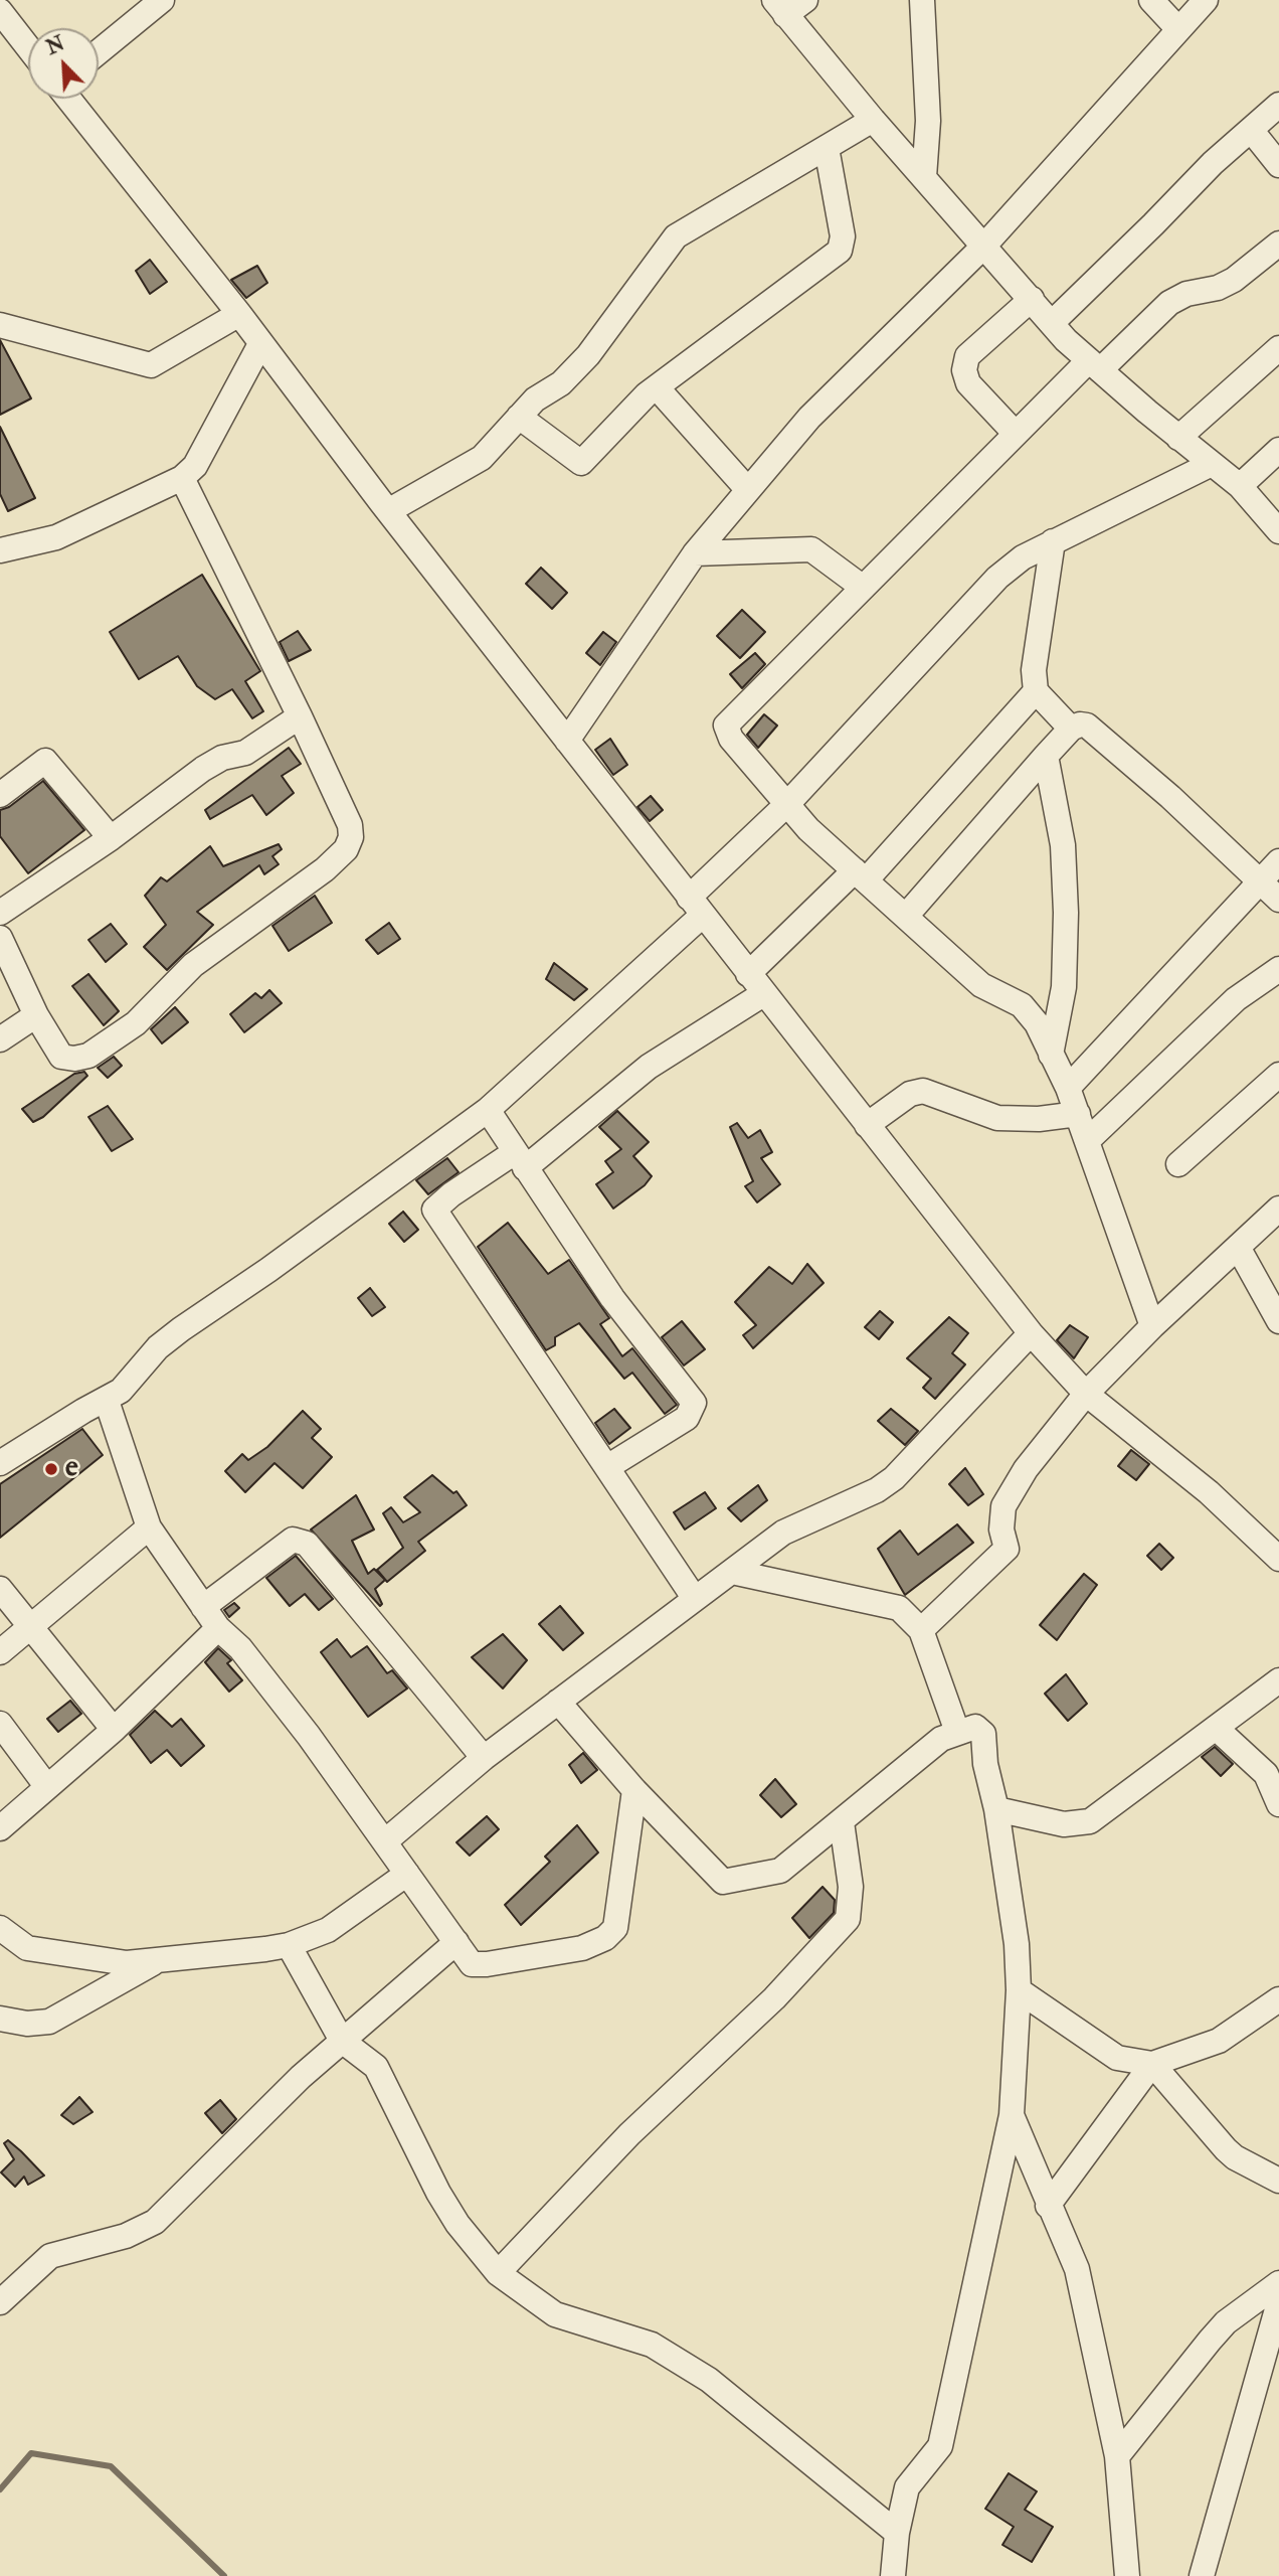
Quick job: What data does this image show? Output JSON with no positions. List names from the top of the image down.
{
  "places": ["e"],
  "north": "top left"
}
